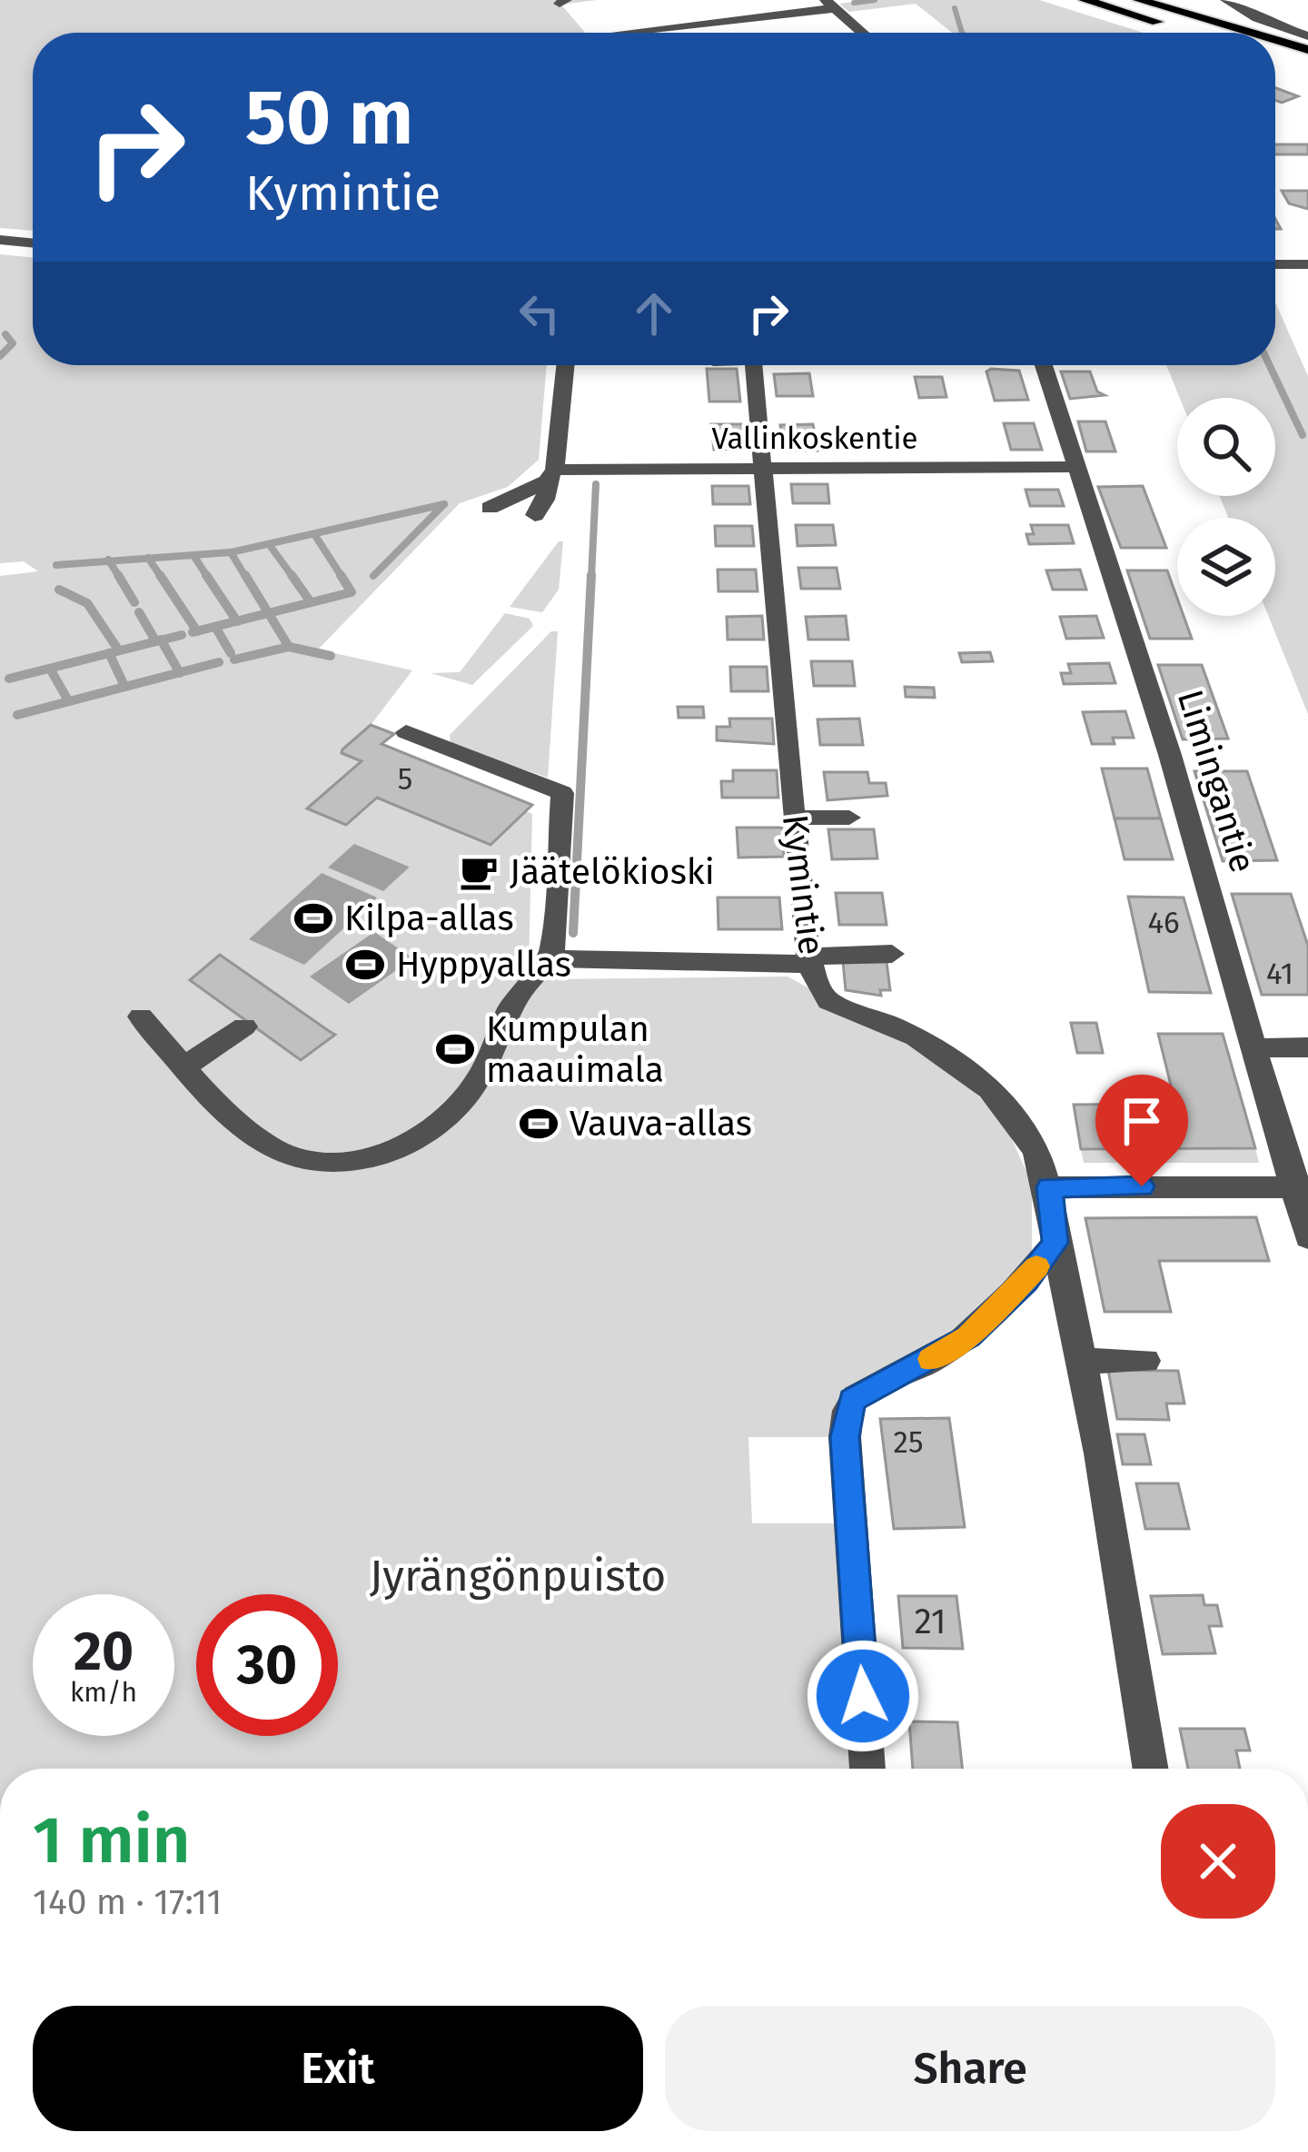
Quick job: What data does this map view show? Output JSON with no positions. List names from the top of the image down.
{
  "streets": {
    "street": ["Vallinkoskentie", "Limingantie", "Kymintie"]
  },
  "crossings": [
    ["Vallinkoskentie", "Limingantie"],
    ["Vallinkoskentie", "Kymintie"]
  ],
  "parks": ["Jyrängönpuisto"],
  "places": {
    "cafe": ["Jäätelökioski"],
    "sports": [
      "Kilpa-allas",
      "Hyppyallas",
      "Kumpulan maauimala",
      "Vauva-allas"
    ]
  },
  "house_numbers": [
    "5",
    "46",
    "41",
    "25",
    "21"
  ],
  "page": {
    "turn": ["50 m", "Kymintie"],
    "speed": "20 km/h",
    "limit": "30",
    "heading": ["1 min", "140 m · 17:11"],
    "buttons": ["Exit", "Share"]
  }
}
